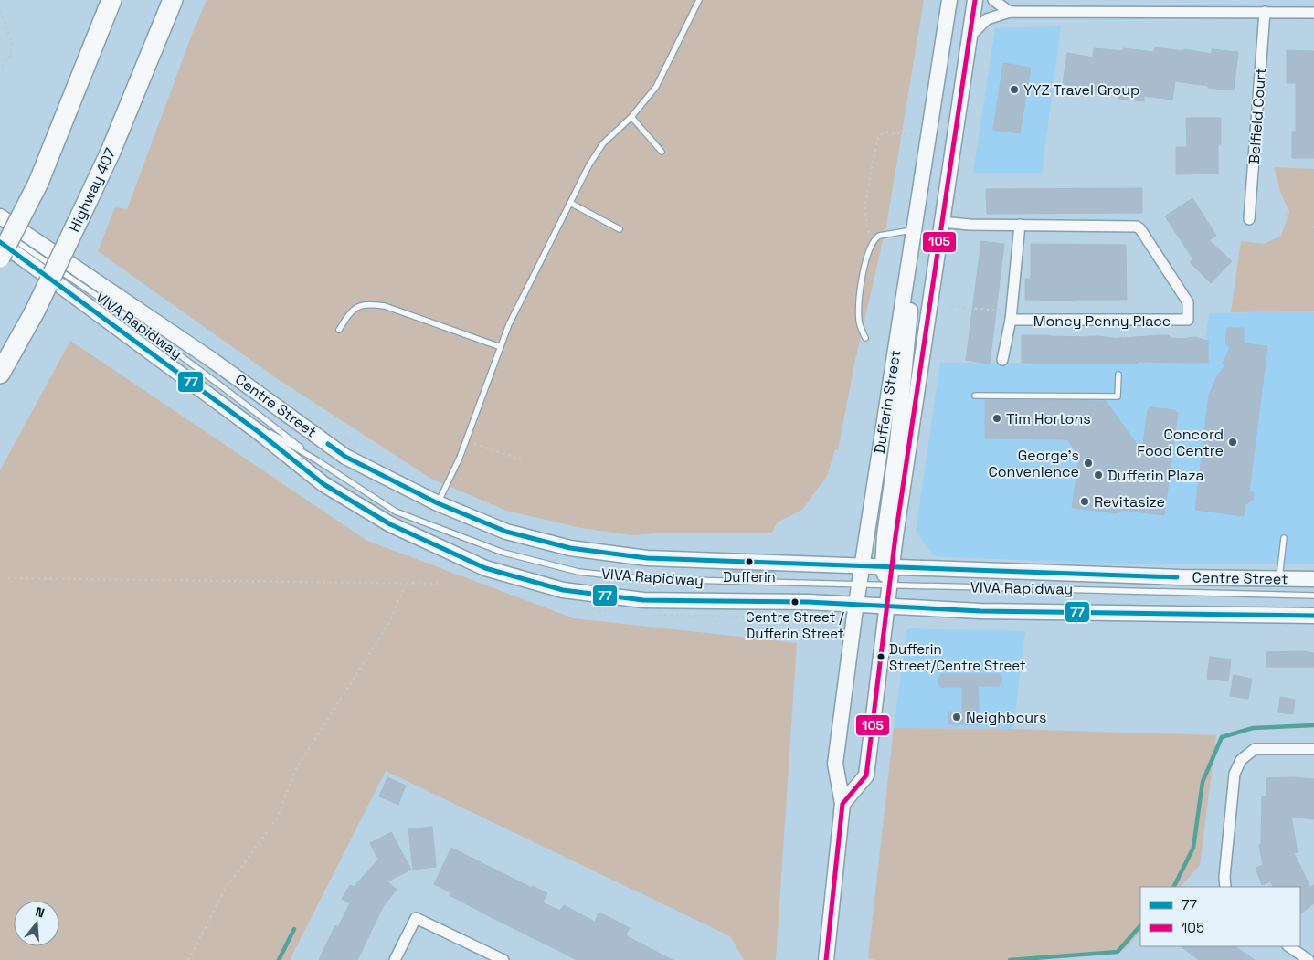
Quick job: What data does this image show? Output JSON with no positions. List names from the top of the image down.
{
  "streets": {
    "highway": ["Highway 407"],
    "main road": ["Dufferin Street", "Centre Street"],
    "street": ["Belfield Court", "Money Penny Place"],
    "lane": ["VIVA Rapidway"]
  },
  "crossings": [
    ["Money Penny Place", "Dufferin Street"],
    ["VIVA Rapidway", "Dufferin Street"],
    ["Dufferin Street", "Centre Street"]
  ],
  "places": [
    "YYZ Travel Group",
    "Tim Hortons",
    "Concord Food Centre",
    "George's Convenience",
    "Dufferin Plaza",
    "Revitasize",
    "Dufferin",
    "Centre Street / Dufferin Street",
    "Dufferin Street/Centre Street",
    "Neighbours"
  ],
  "lines": ["transit line 105", "transit line 77"],
  "legend": ["77", "105"],
  "north": "top"
}
